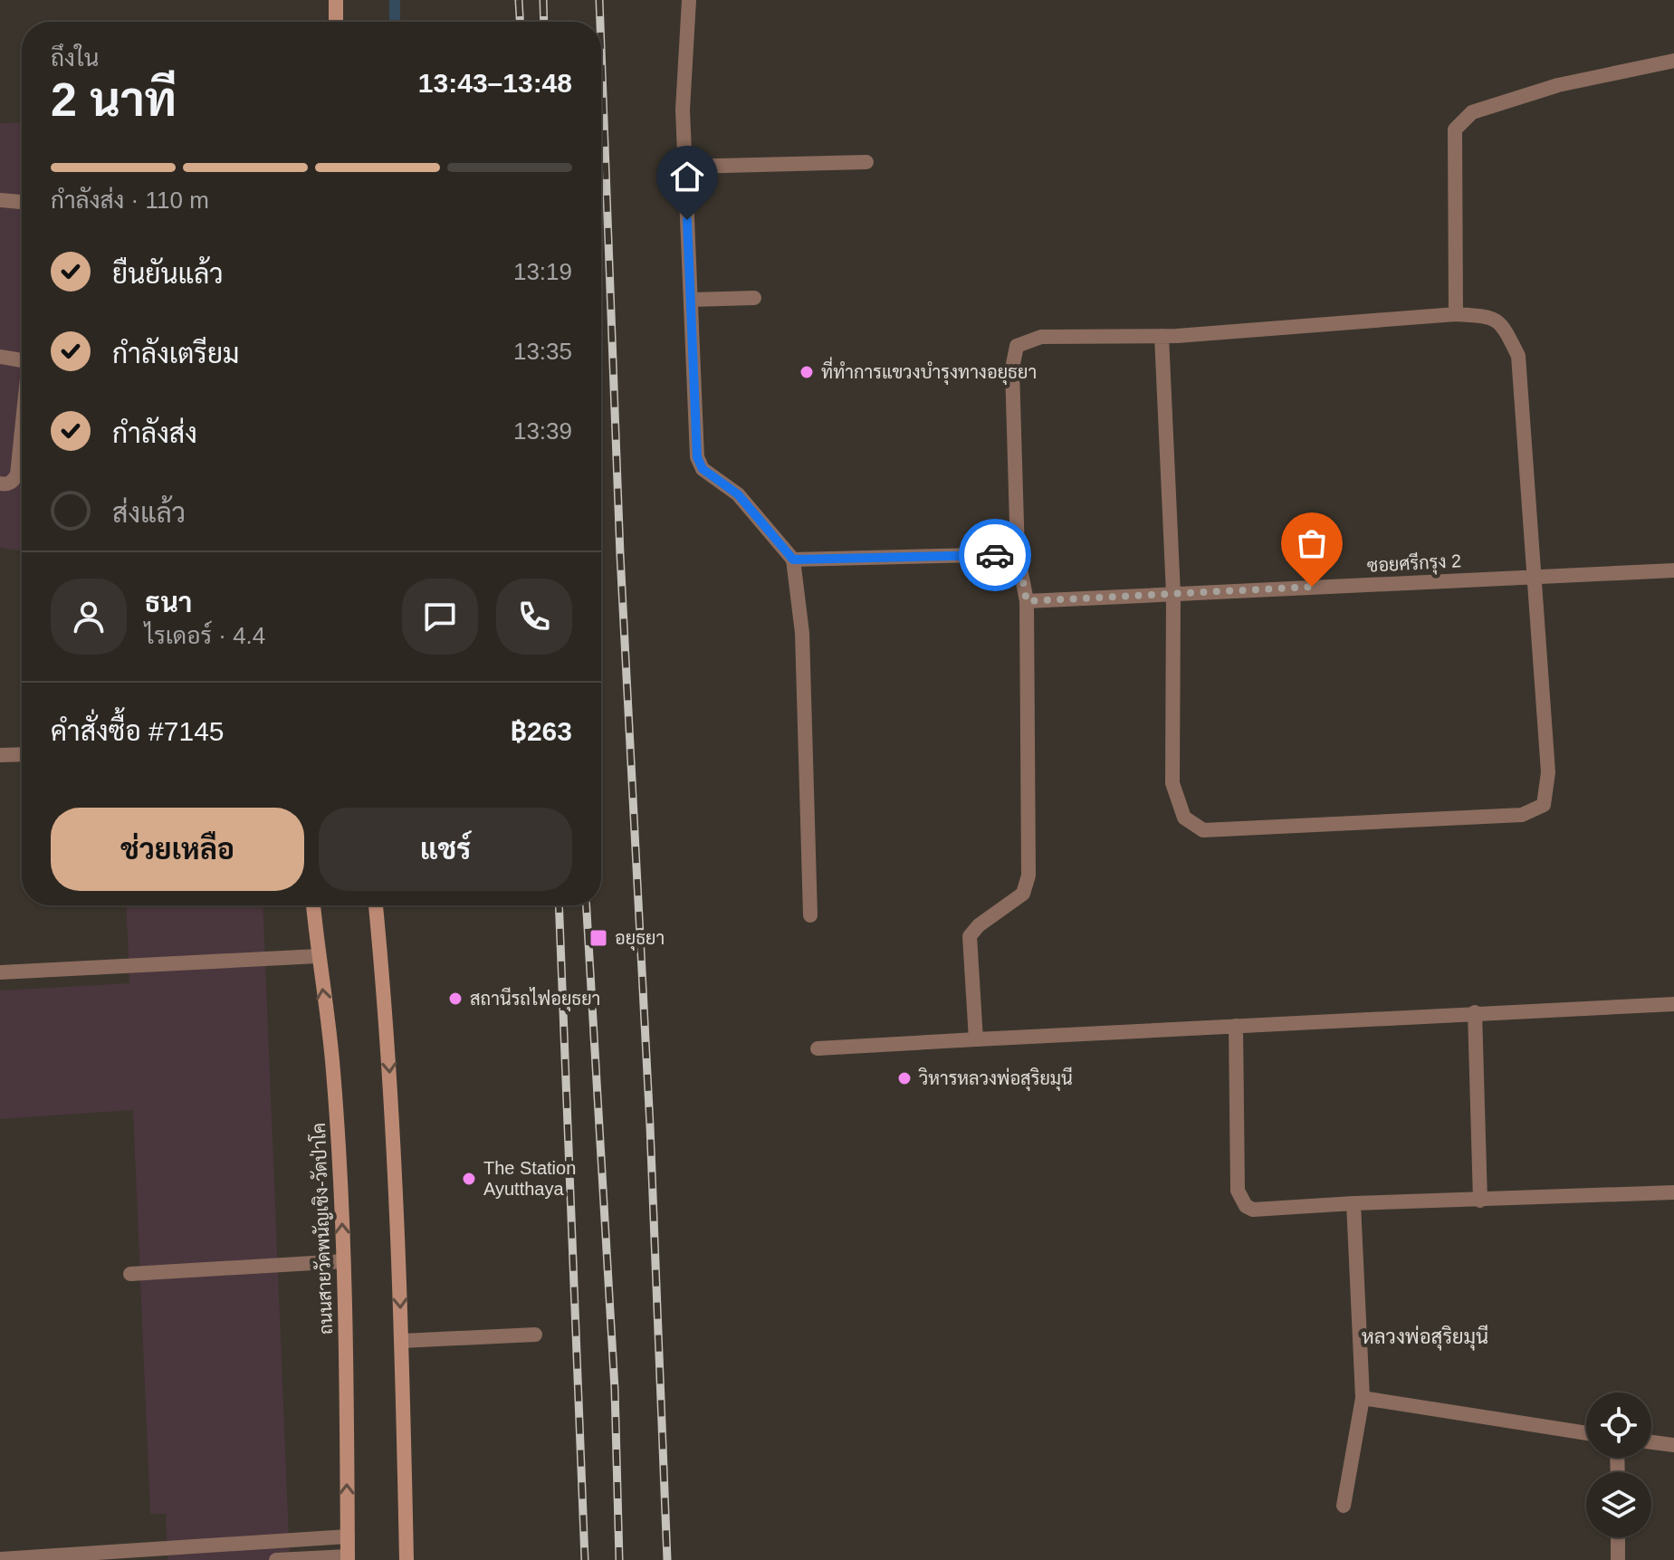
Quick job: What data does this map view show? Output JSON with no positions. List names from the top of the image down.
{
  "streets": {
    "main road": ["ถนนสายวัดพนัญเชิง-วัดป่าโค"],
    "street": ["ซอยศรีกรุง 2"]
  },
  "districts": ["หลวงพ่อสุริยมุนี"],
  "places": {
    "other": [
      "ที่ทำการแขวงบำรุงทางอยุธยา",
      "สถานีรถไฟอยุธยา",
      "วิหารหลวงพ่อสุริยมุนี",
      "The Station Ayutthaya"
    ],
    "transit": ["อยุธยา"]
  },
  "page": {
    "heading": ["2 นาที", "ถึงใน", "13:43–13:48"],
    "panel": [
      "ธนา",
      "ไรเดอร์ · 4.4",
      "คำสั่งซื้อ #7145",
      "฿263"
    ],
    "bar": "กำลังส่ง · 110 m",
    "list": [
      ["ยืนยันแล้ว", "13:19"],
      ["กำลังเตรียม", "13:35"],
      ["กำลังส่ง", "13:39"],
      "ส่งแล้ว"
    ],
    "buttons": ["ช่วยเหลือ", "แชร์"]
  }
}
